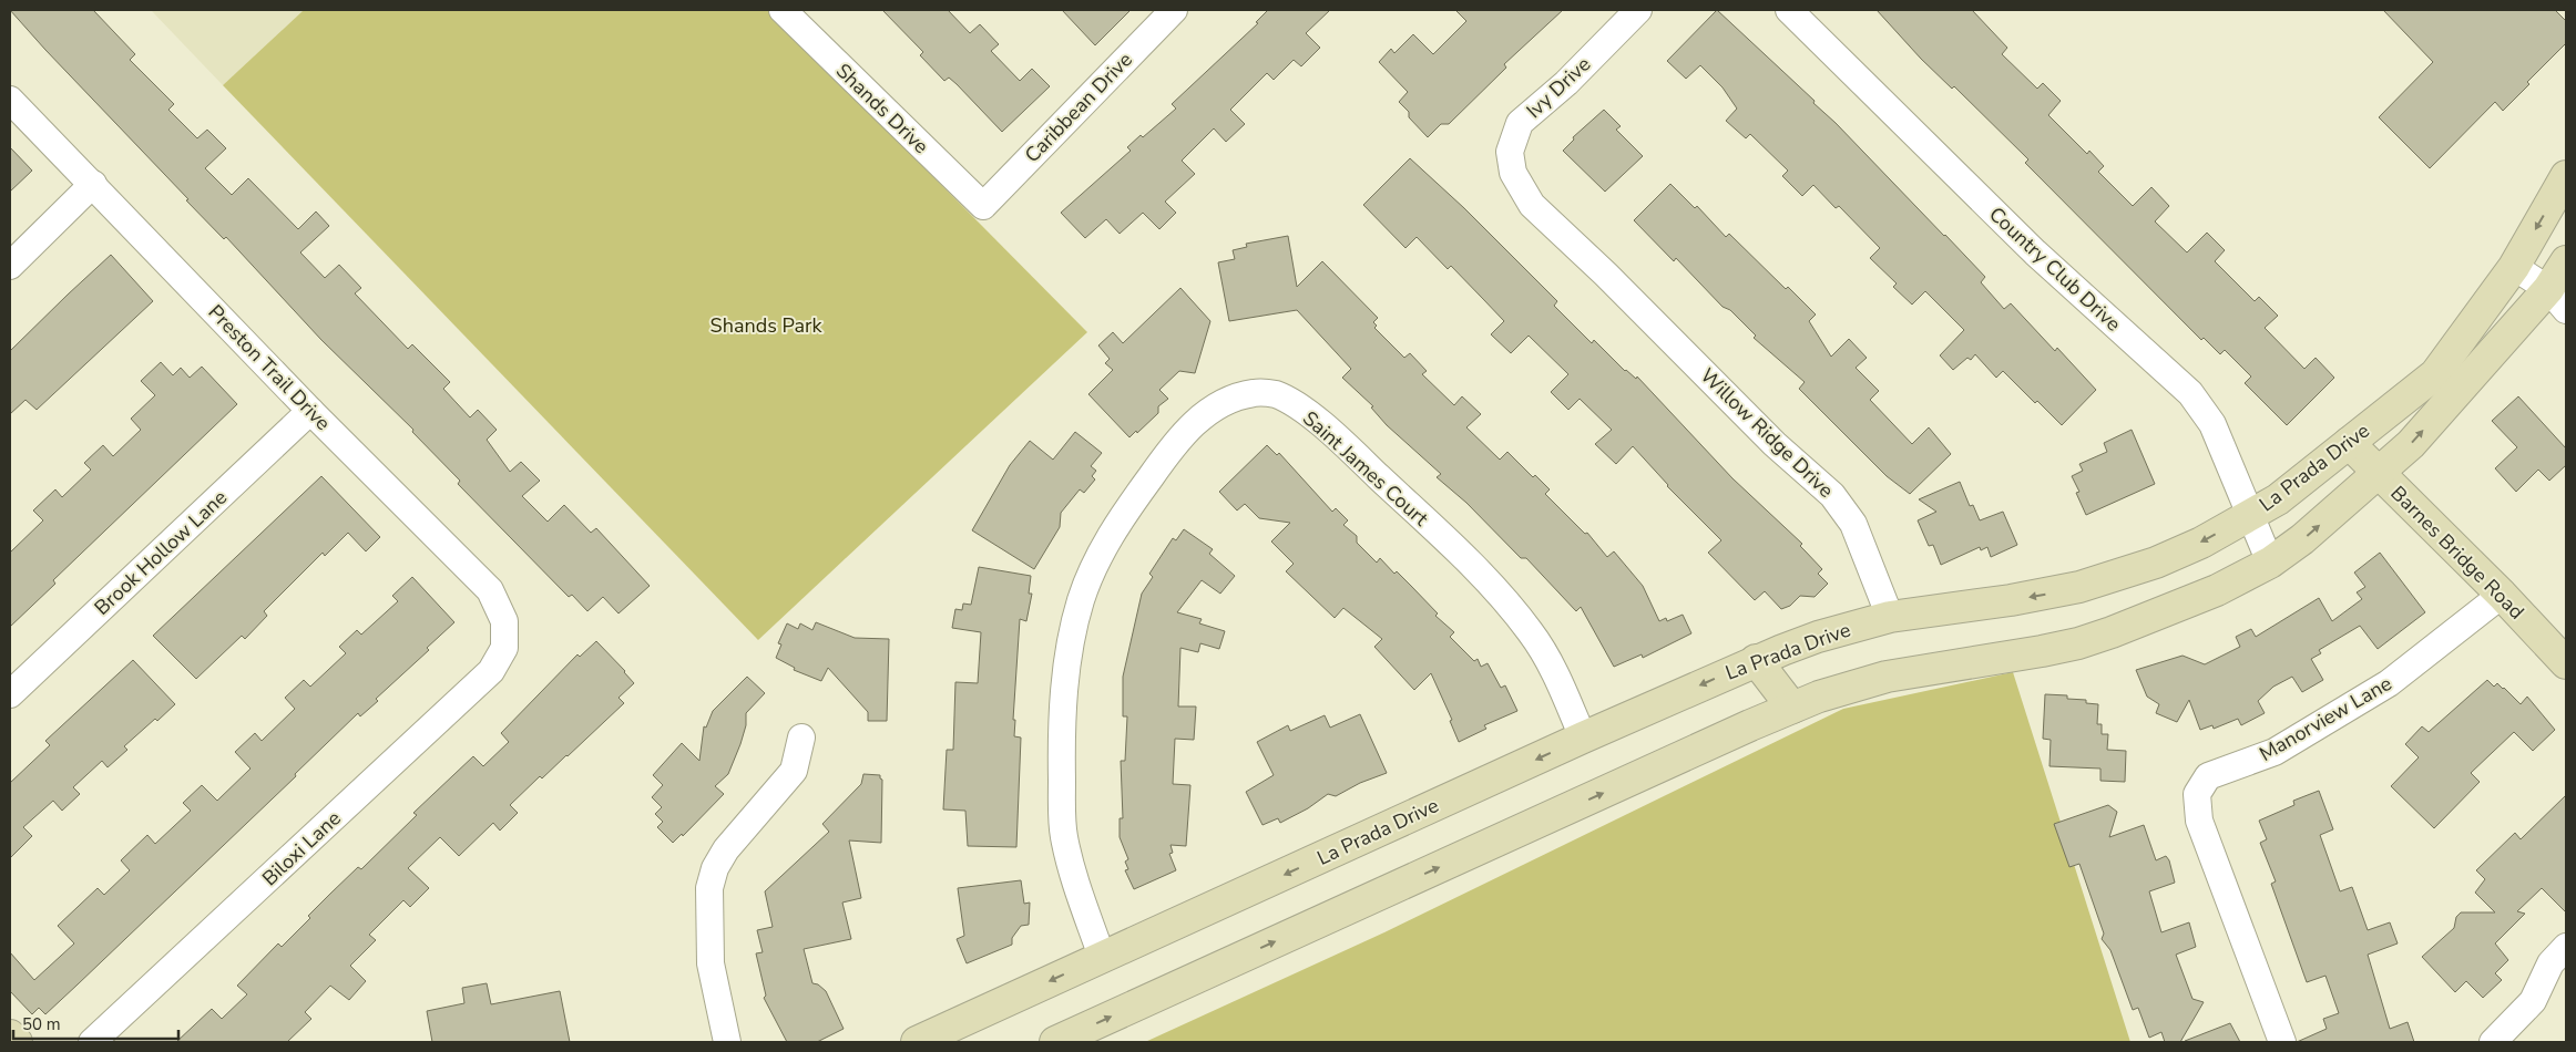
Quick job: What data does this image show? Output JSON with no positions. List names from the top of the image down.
{
  "streets": {
    "main road": ["La Prada Drive", "Barnes Bridge Road"],
    "street": [
      "Ivy Drive",
      "Caribbean Drive",
      "Shands Drive",
      "Country Club Drive",
      "Preston Trail Drive",
      "Willow Ridge Drive",
      "Saint James Court",
      "Brook Hollow Lane",
      "Manorview Lane",
      "Biloxi Lane"
    ]
  },
  "crossings": [
    ["Ivy Drive", "Willow Ridge Drive"],
    ["Caribbean Drive", "Shands Drive"],
    ["Country Club Drive", "La Prada Drive"],
    ["Preston Trail Drive", "Brook Hollow Lane"],
    ["Preston Trail Drive", "Biloxi Lane"],
    ["Willow Ridge Drive", "La Prada Drive"],
    ["La Prada Drive", "Saint James Court"],
    ["La Prada Drive", "Barnes Bridge Road"],
    ["Barnes Bridge Road", "Manorview Lane"]
  ],
  "parks": ["Shands Park"],
  "scale_bar": "50 m"
}
